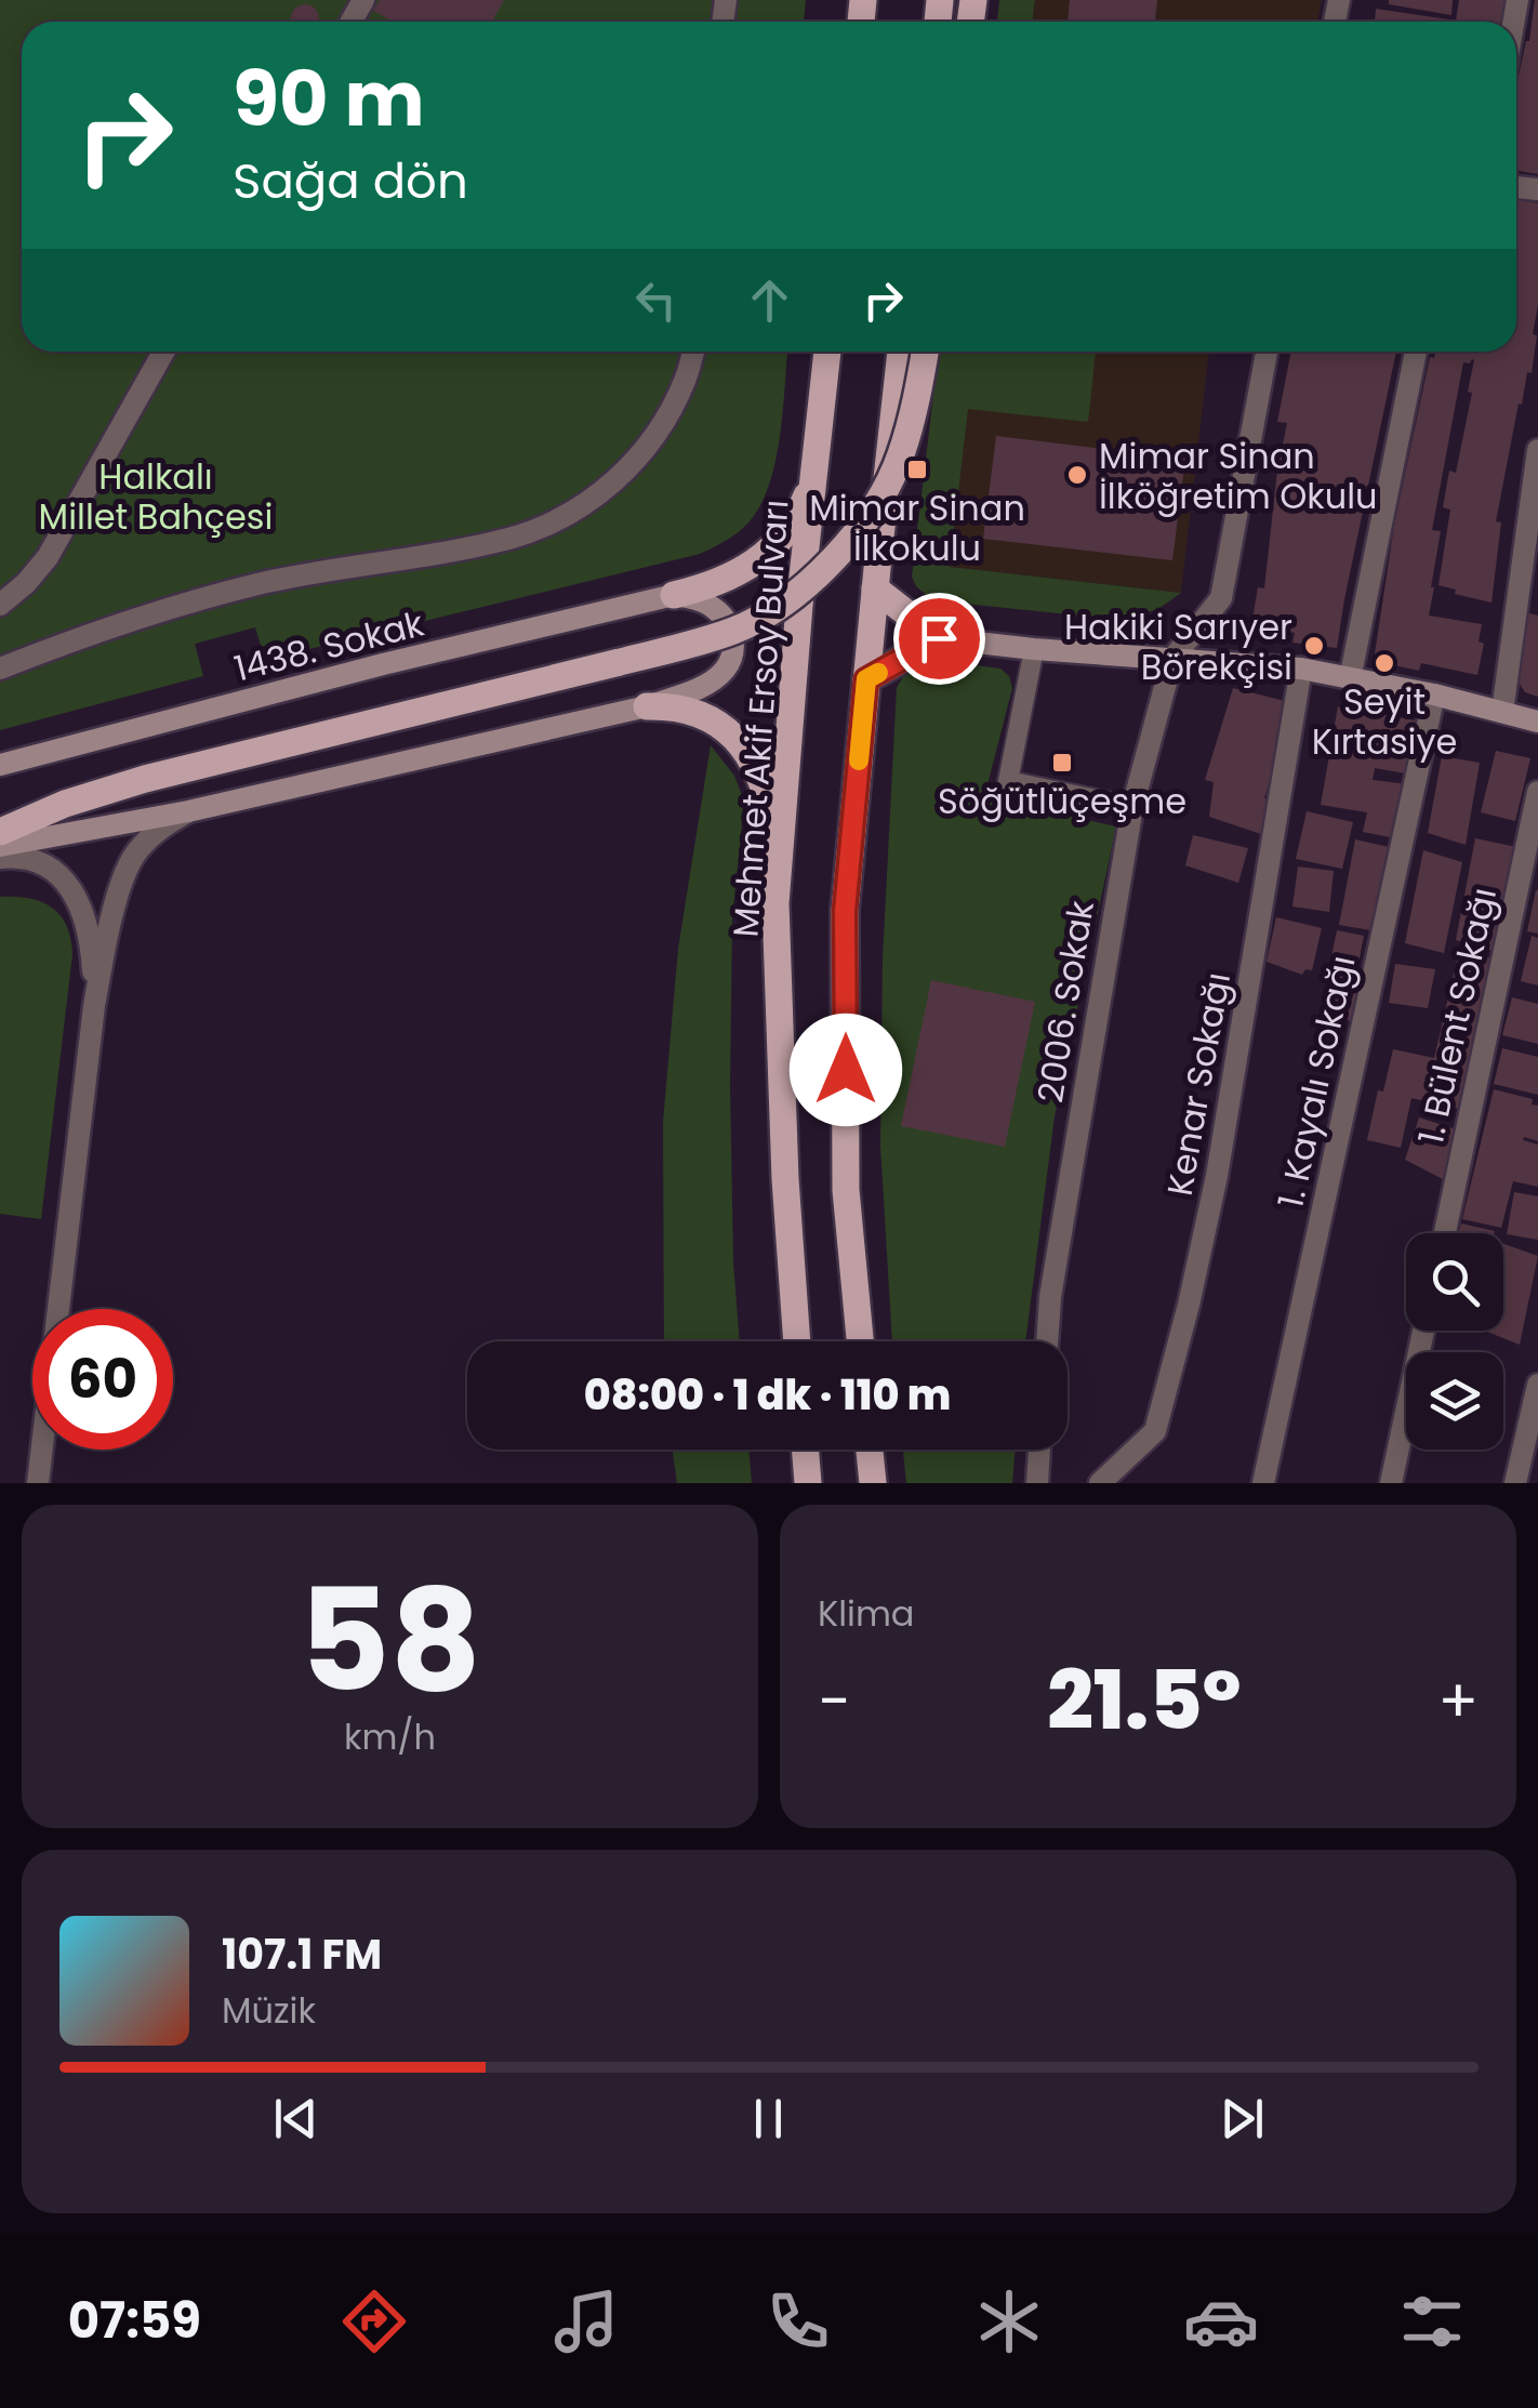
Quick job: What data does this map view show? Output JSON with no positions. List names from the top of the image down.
{
  "streets": {
    "main road": ["Mehmet Akif Ersoy Bulvarı"],
    "street": [
      "1438. Sokak",
      "2006. Sokak",
      "1. Bülent Sokağı",
      "1. Kayalı Sokağı",
      "Kenar Sokağı"
    ]
  },
  "parks": ["Halkalı Millet Bahçesi"],
  "places": {
    "transit": ["Mimar Sinan İlkokulu", "Söğütlüçeşme"],
    "other": ["Mimar Sinan İlköğretim Okulu", "Hakiki Sarıyer Börekçisi", "Seyit Kırtasiye"]
  },
  "page": {
    "turn": ["90 m", "Sağa dön"],
    "limit": "60",
    "trip": "08:00 · 1 dk · 110 m",
    "tile": [
      ["58", "km/h"],
      "Klima"
    ],
    "heat": ["−", "21.5°", "+"],
    "song": ["107.1 FM", "Müzik"],
    "tabs": "07:59"
  }
}
